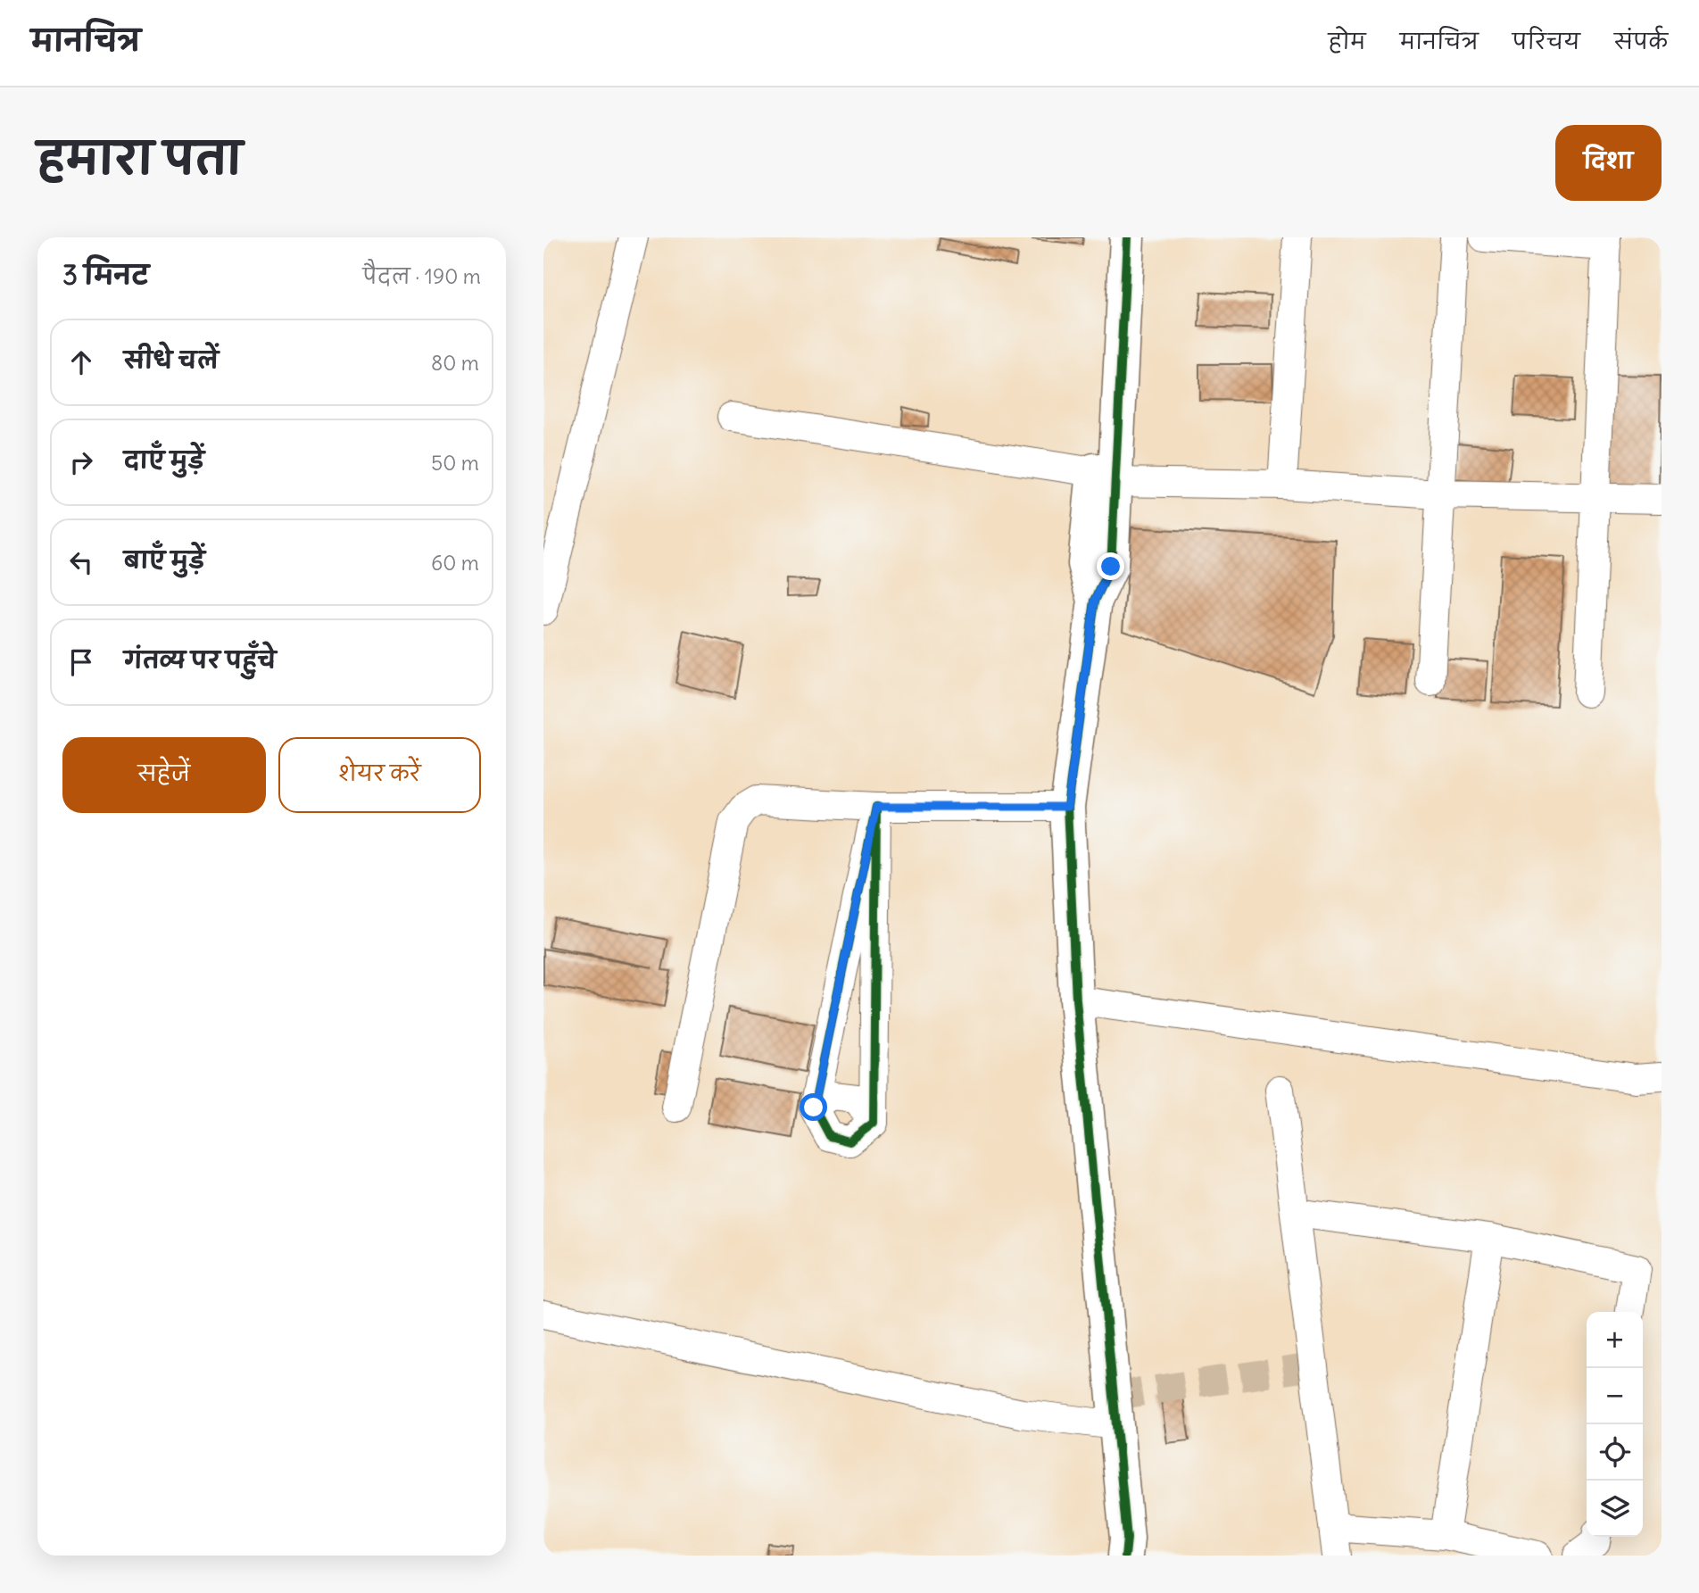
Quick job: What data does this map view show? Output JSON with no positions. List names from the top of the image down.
{
  "page": {
    "header": "मानचित्र",
    "nav": [
      "होम",
      "मानचित्र",
      "परिचय",
      "संपर्क"
    ],
    "title": "हमारा पता",
    "buttons": [
      "दिशा",
      ["सहेजें", "शेयर करें"]
    ],
    "heading": ["3 मिनट", "पैदल · 190 m"],
    "list": [
      ["सीधे चलें", "80 m"],
      ["दाएँ मुड़ें", "50 m"],
      ["बाएँ मुड़ें", "60 m"],
      "गंतव्य पर पहुँचे"
    ],
    "map_buttons": ["+", "−"]
  }
}
